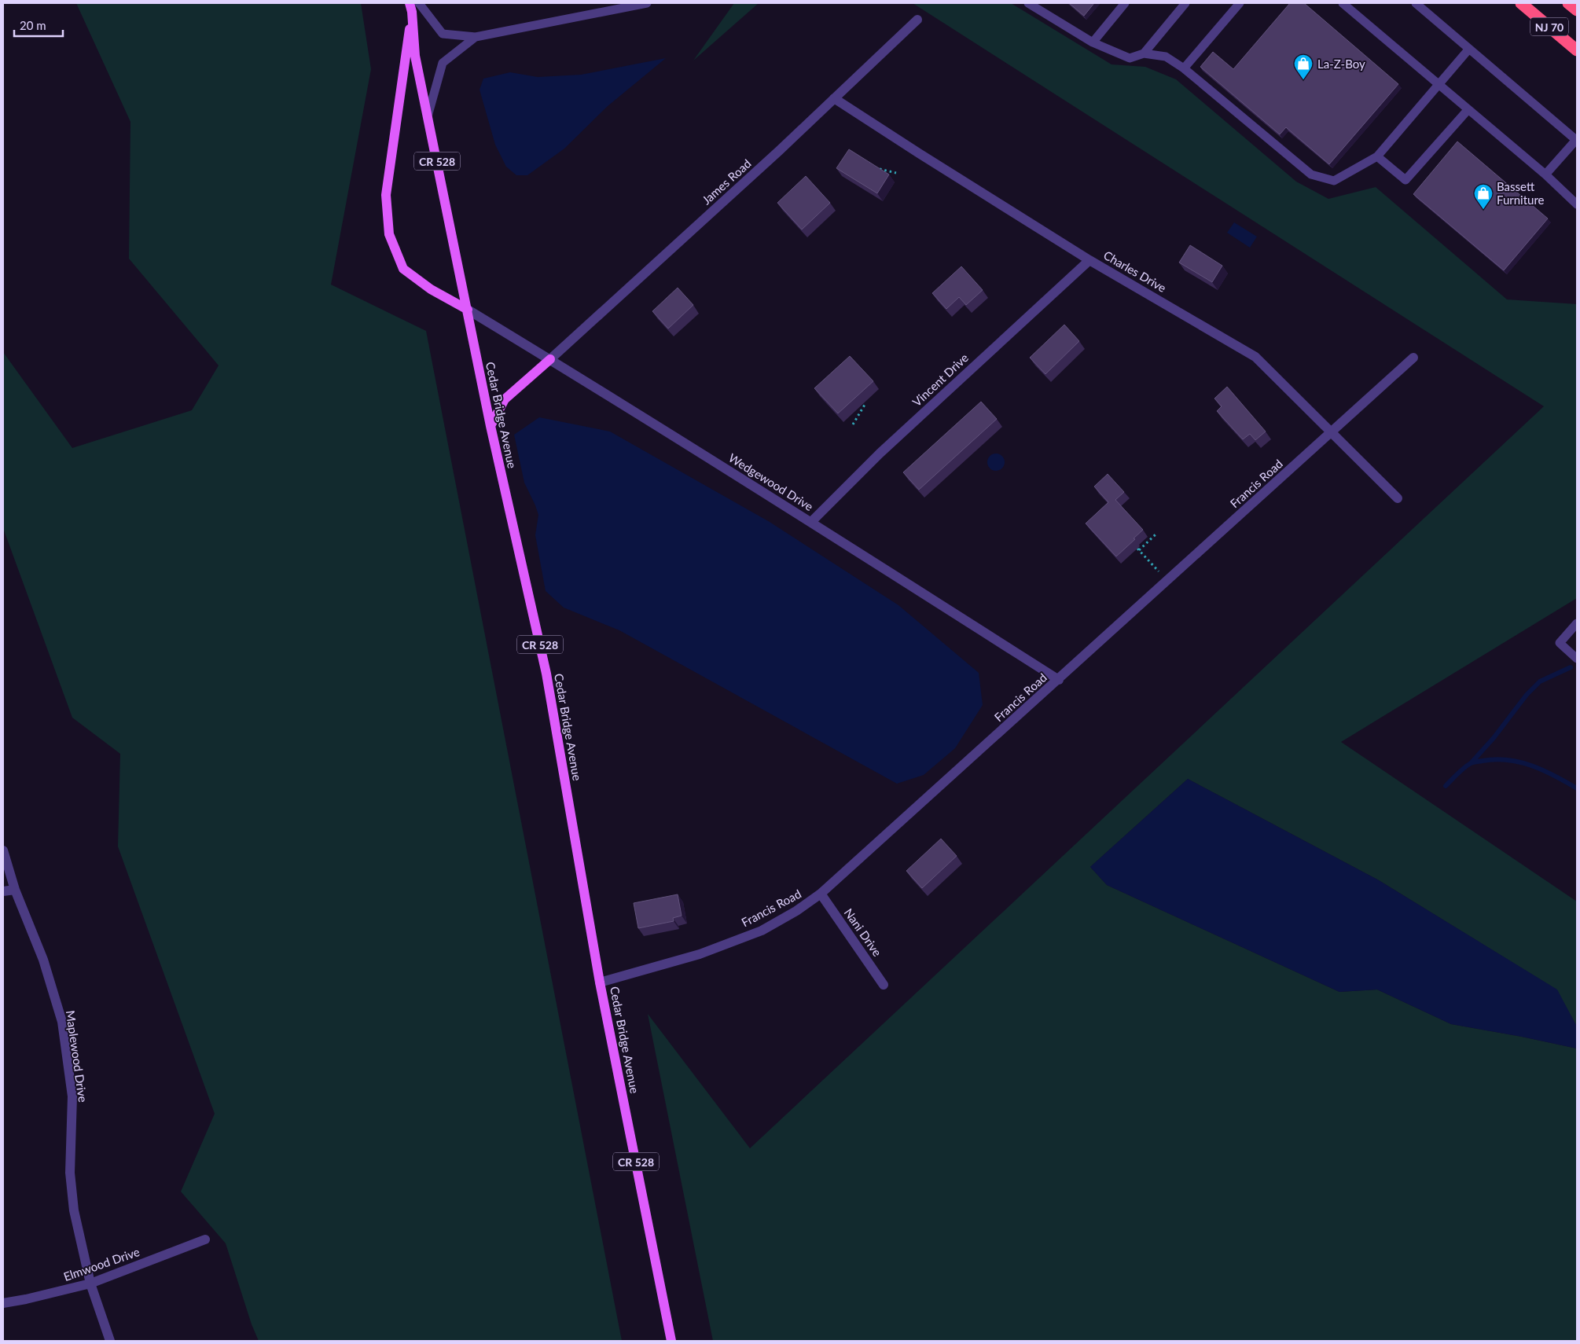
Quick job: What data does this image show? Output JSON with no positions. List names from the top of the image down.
{
  "streets": {
    "highway": ["NJ 70"],
    "main road": ["CR 528", "Cedar Bridge Avenue"],
    "street": [
      "James Road",
      "Charles Drive",
      "Vincent Drive",
      "Wedgewood Drive",
      "Francis Road",
      "Nani Drive",
      "Maplewood Drive",
      "Elmwood Drive"
    ]
  },
  "crossings": [
    ["James Road", "Charles Drive"],
    ["James Road", "Wedgewood Drive"],
    ["Charles Drive", "Vincent Drive"],
    ["Charles Drive", "Francis Road"],
    ["Vincent Drive", "Wedgewood Drive"],
    ["Cedar Bridge Avenue", "Wedgewood Drive"],
    ["Cedar Bridge Avenue", "Francis Road"],
    ["Wedgewood Drive", "Francis Road"],
    ["Francis Road", "Nani Drive"],
    ["Maplewood Drive", "Elmwood Drive"]
  ],
  "places": {
    "shop": ["La-Z-Boy", "Bassett Furniture"]
  },
  "scale_bar": "20 m"
}
